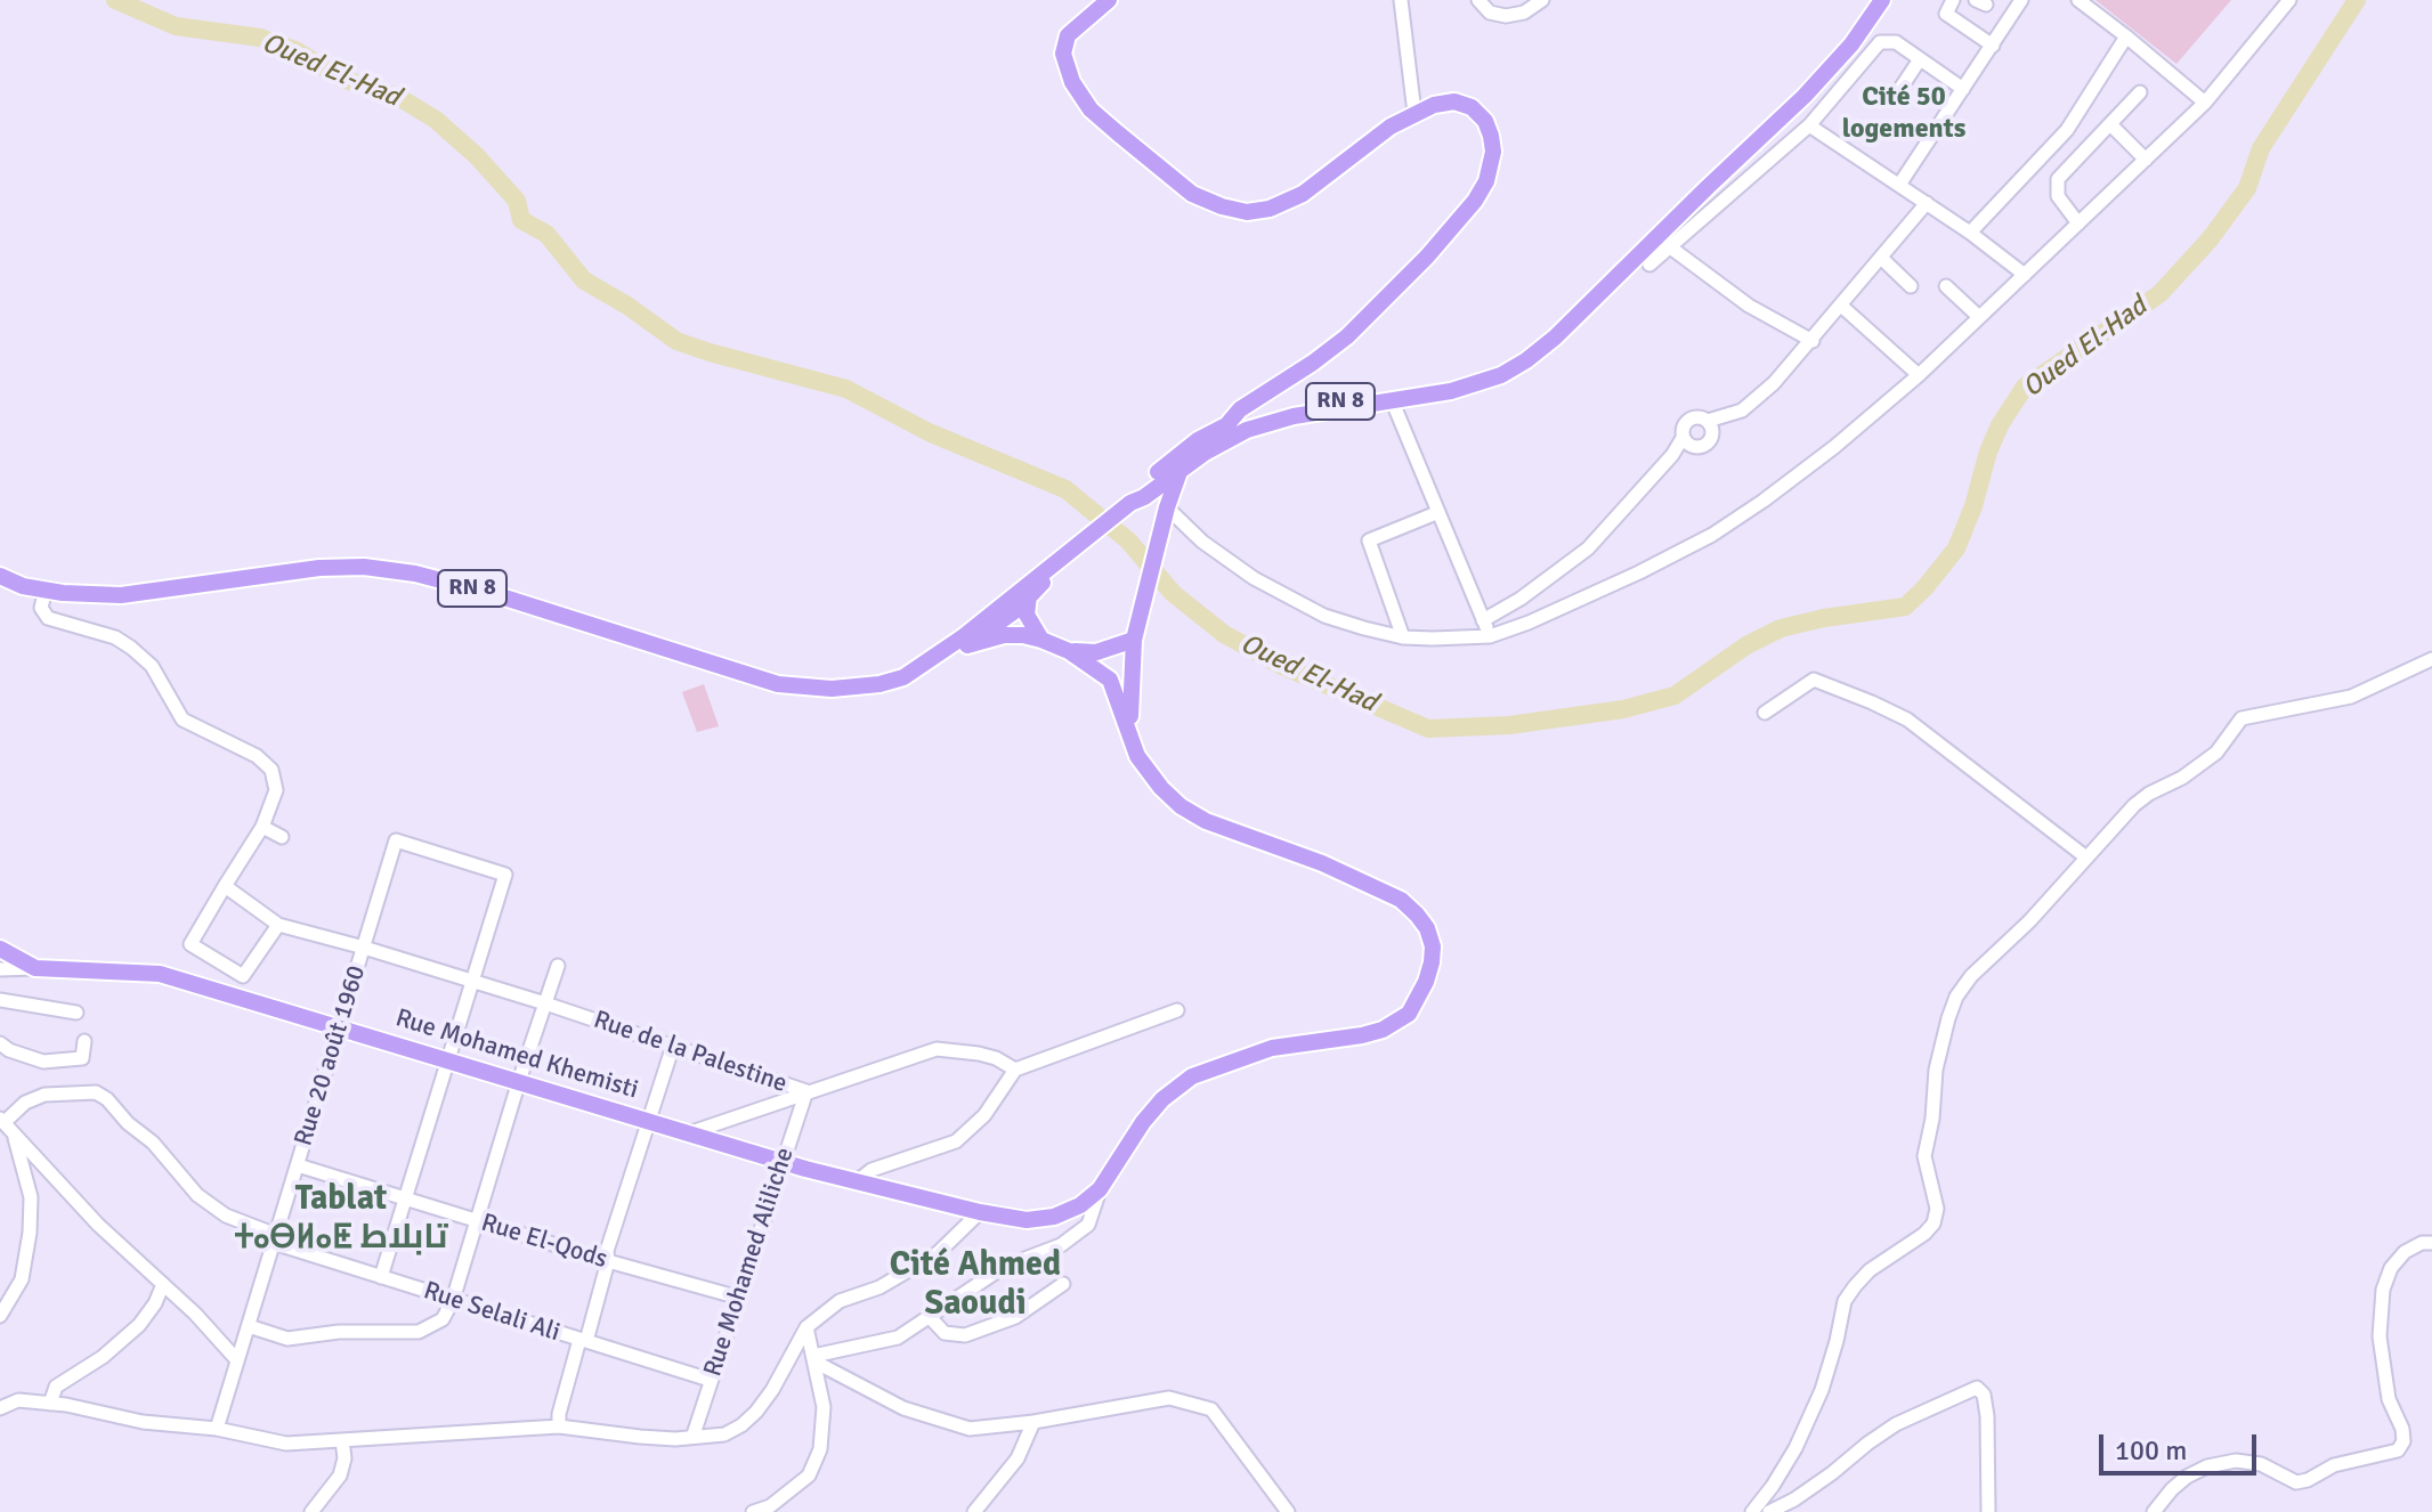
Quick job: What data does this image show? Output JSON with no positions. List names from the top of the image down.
{
  "streets": {
    "main road": ["RN 8", "Rue Mohamed Khemisti"],
    "street": [
      "Rue de la Palestine",
      "Rue 20 août 1960",
      "Rue El-Qods",
      "Rue Mohamed Aliliche",
      "Rue Selali Ali"
    ]
  },
  "crossings": [
    ["Rue de la Palestine", "Rue 20 août 1960"],
    ["Rue de la Palestine", "Rue Mohamed Aliliche"],
    ["Rue Mohamed Khemisti", "Rue 20 août 1960"],
    ["Rue Mohamed Khemisti", "Rue Mohamed Aliliche"],
    ["Rue 20 août 1960", "Rue El-Qods"],
    ["Rue 20 août 1960", "Rue Selali Ali"],
    ["Rue El-Qods", "Rue Mohamed Aliliche"],
    ["Rue Mohamed Aliliche", "Rue Selali Ali"]
  ],
  "districts": ["Cité 50 logements", "Tablat ⵜⴰⴱⵍⴰⵟ تابلاط", "Cité Ahmed Saoudi"],
  "water": ["Oued El-Had"],
  "scale_bar": "100 m"
}
